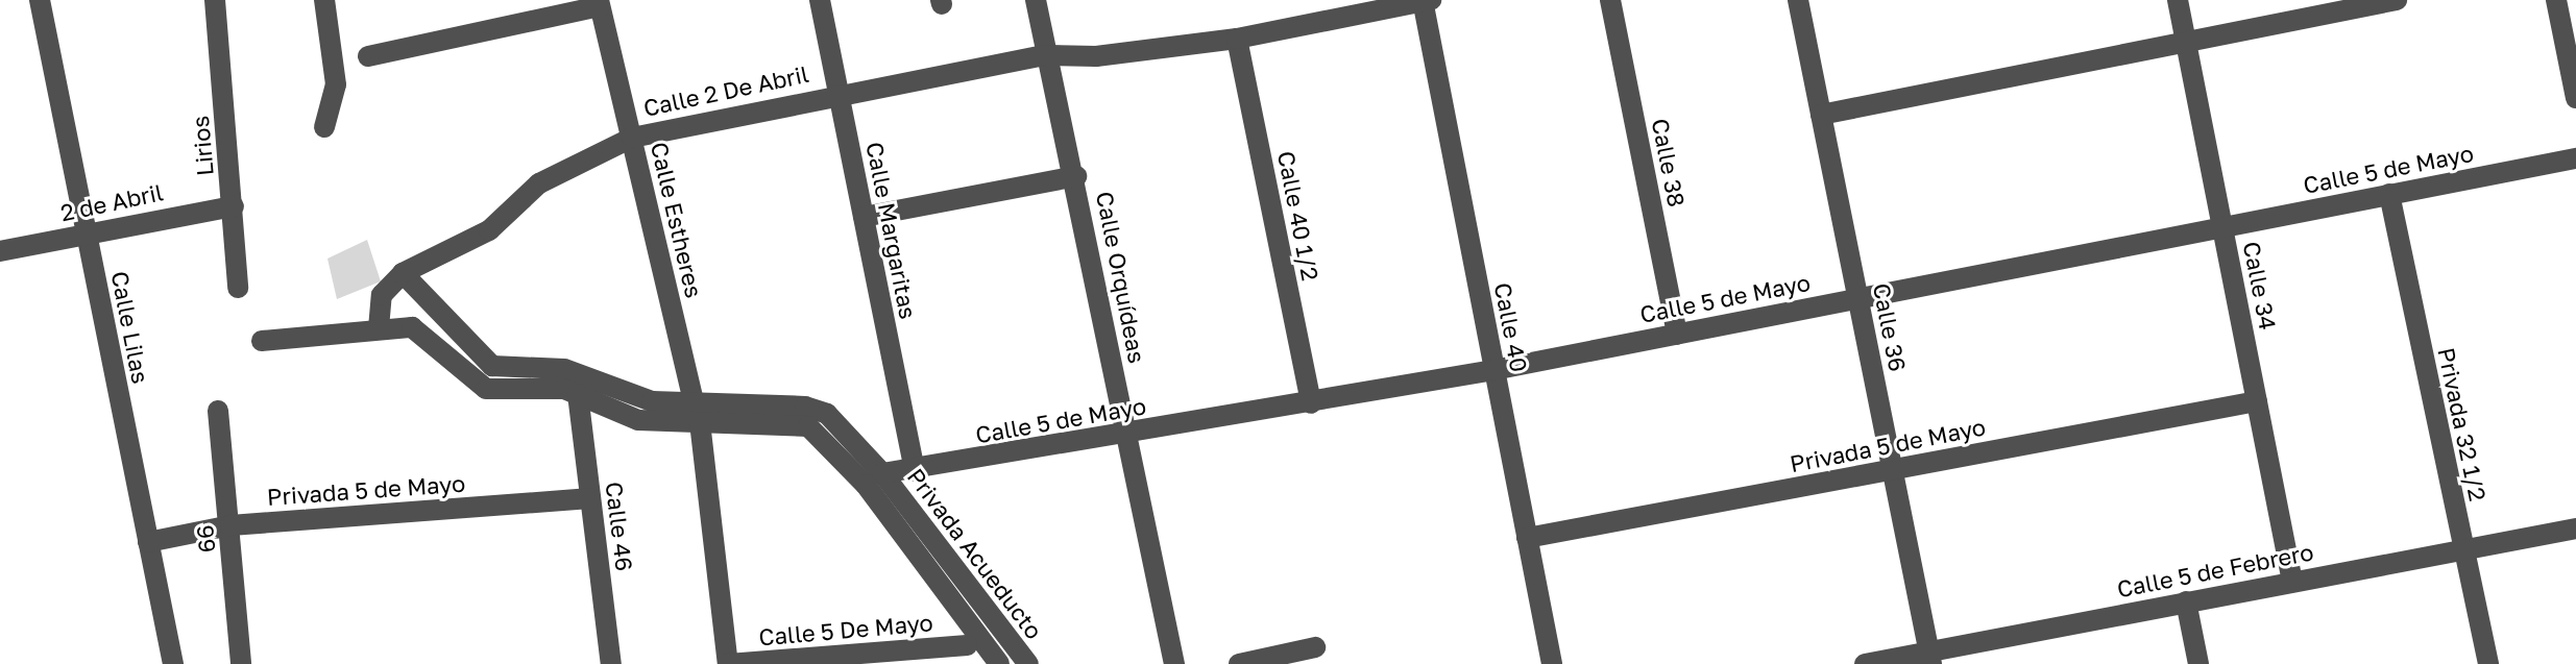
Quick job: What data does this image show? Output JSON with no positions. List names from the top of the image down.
{
  "streets": {
    "street": [
      "Calle 2 De Abril",
      "Lirios",
      "Calle 38",
      "Calle 5 de Mayo",
      "2 de Abril",
      "Calle 40 1/2",
      "Calle Estheres",
      "Calle Margaritas",
      "Calle Orquídeas",
      "Calle 34",
      "Calle Lilas",
      "Calle 40",
      "Calle 36",
      "Privada 32 1/2",
      "Privada 5 de Mayo",
      "Calle 46",
      "66",
      "Privada Acueducto",
      "Calle 5 de Febrero",
      "Calle 5 De Mayo"
    ]
  },
  "crossings": [
    ["Calle 2 De Abril", "Calle Estheres"],
    ["Calle 2 De Abril", "Calle Margaritas"],
    ["Calle 2 De Abril", "Calle Orquídeas"],
    ["Lirios", "2 de Abril"],
    ["Calle 38", "Calle 5 de Mayo"],
    ["Calle 5 de Mayo", "Calle 40 1/2"],
    ["Calle 5 de Mayo", "Calle Margaritas"],
    ["Calle 5 de Mayo", "Calle Orquídeas"],
    ["Calle 5 de Mayo", "Calle 34"],
    ["Calle 5 de Mayo", "Calle 40"],
    ["Calle 5 de Mayo", "Calle 36"],
    ["Calle 5 de Mayo", "Privada 32 1/2"],
    ["Calle 5 de Mayo", "Privada Acueducto"],
    ["2 de Abril", "Calle Lilas"],
    ["Calle Estheres", "Calle 5 De Mayo"],
    ["Calle 34", "Privada 5 de Mayo"],
    ["Calle 34", "Calle 5 de Febrero"],
    ["Calle Lilas", "Privada 5 de Mayo"],
    ["Calle 40", "Privada 5 de Mayo"],
    ["Calle 36", "Privada 5 de Mayo"],
    ["Calle 36", "Calle 5 de Febrero"],
    ["Privada 32 1/2", "Calle 5 de Febrero"],
    ["Privada 5 de Mayo", "Calle 46"],
    ["Privada 5 de Mayo", "66"],
    ["Privada Acueducto", "Calle 5 De Mayo"]
  ]
}
